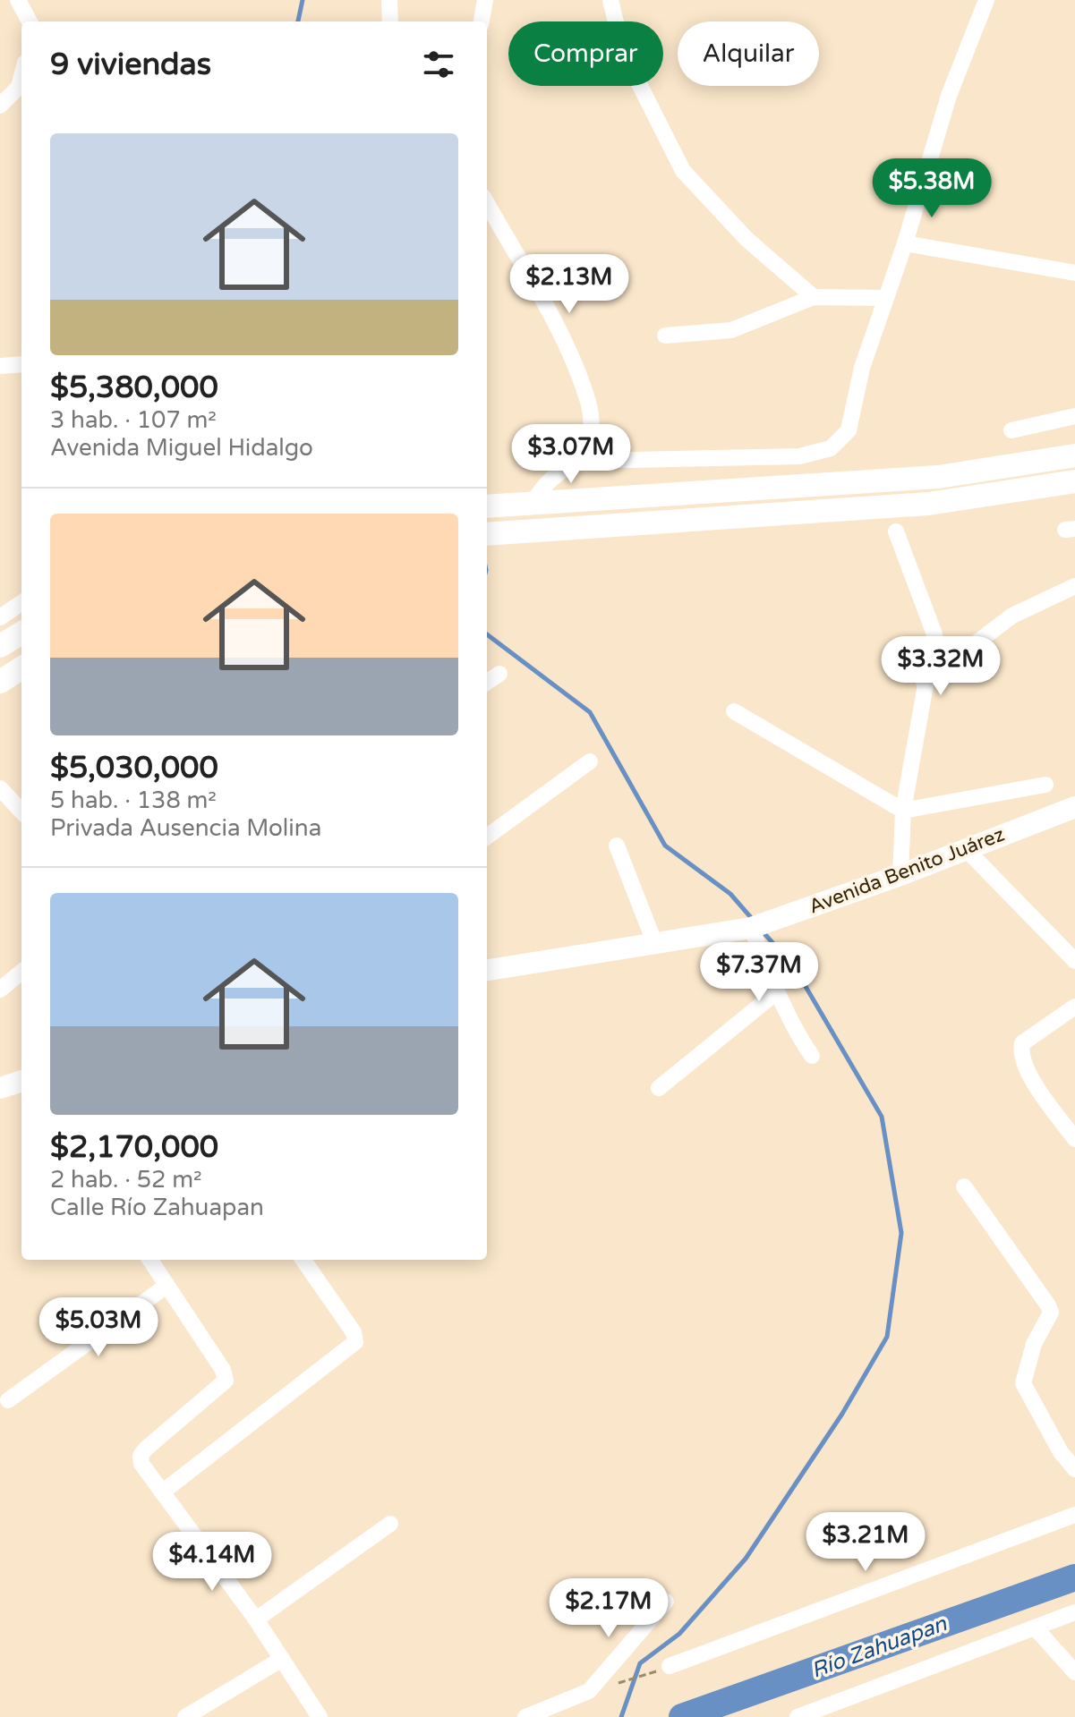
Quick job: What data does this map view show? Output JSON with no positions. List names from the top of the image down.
{
  "streets": {
    "main road": ["Avenida Benito Juárez"]
  },
  "water": ["Río Zahuapan"],
  "page": {
    "chip": ["Comprar", "Alquilar"],
    "heading": "9 viviendas",
    "list": [
      {
        "name": "$5,380,000",
        "note": "3 hab. · 107 m² · Avenida Miguel Hidalgo"
      },
      {
        "name": "$5,030,000",
        "note": "5 hab. · 138 m² · Privada Ausencia Molina"
      },
      {
        "name": "$2,170,000",
        "note": "2 hab. · 52 m² · Calle Río Zahuapan"
      }
    ],
    "price": [
      "$5.38M",
      "$2.13M",
      "$3.07M",
      "$3.32M",
      "$7.37M",
      "$5.03M",
      "$3.21M",
      "$4.14M",
      "$2.17M"
    ]
  }
}
